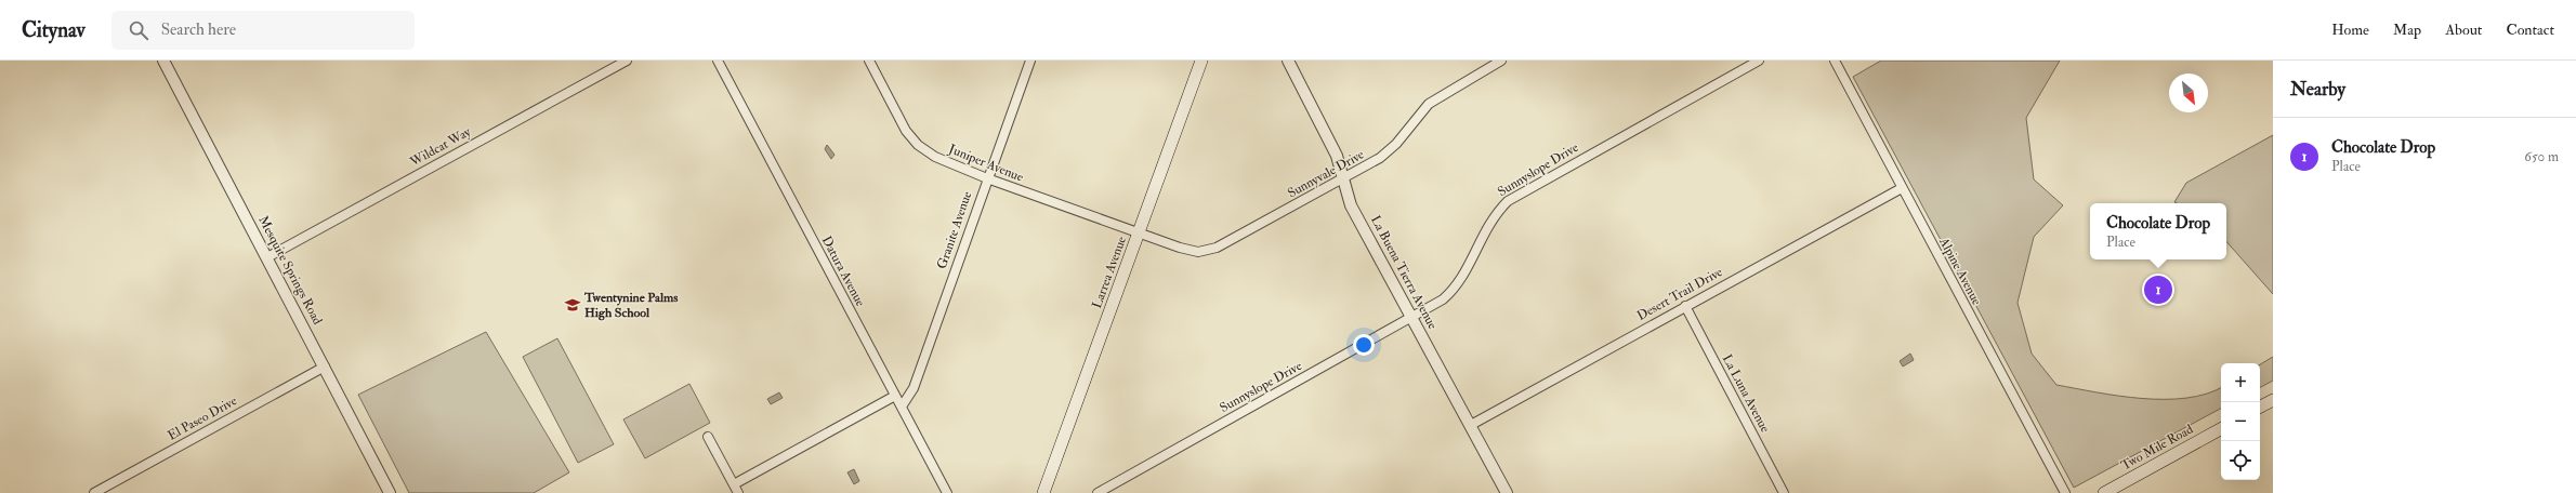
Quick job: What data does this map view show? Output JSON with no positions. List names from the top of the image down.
{
  "streets": {
    "main road": ["Larrea Avenue", "Two Mile Road"],
    "street": [
      "Wildcat Way",
      "Juniper Avenue",
      "Sunnyslope Drive",
      "Sunnyvale Drive",
      "Granite Avenue",
      "Mesquite Springs Road",
      "Datura Avenue",
      "Alpine Avenue",
      "La Buena Tierra Avenue",
      "Desert Trail Drive",
      "La Luna Avenue",
      "El Paseo Drive"
    ]
  },
  "crossings": [
    ["Wildcat Way", "Mesquite Springs Road"],
    ["Juniper Avenue", "Sunnyvale Drive"],
    ["Juniper Avenue", "Granite Avenue"],
    ["Juniper Avenue", "Larrea Avenue"],
    ["Sunnyslope Drive", "La Buena Tierra Avenue"],
    ["Sunnyvale Drive", "Larrea Avenue"],
    ["Sunnyvale Drive", "La Buena Tierra Avenue"],
    ["Granite Avenue", "Datura Avenue"],
    ["Mesquite Springs Road", "El Paseo Drive"],
    ["Alpine Avenue", "Desert Trail Drive"],
    ["La Buena Tierra Avenue", "Desert Trail Drive"],
    ["Desert Trail Drive", "La Luna Avenue"]
  ],
  "places": {
    "school or university": ["Twentynine Palms High School"]
  },
  "north": "bottom right",
  "page": {
    "header": "Citynav",
    "search": "Search here",
    "nav": [
      "Home",
      "Map",
      "About",
      "Contact"
    ],
    "heading": "Nearby",
    "list": [
      {
        "mark": "1",
        "name": "Chocolate Drop",
        "note": "Place",
        "value": "650 m"
      }
    ],
    "popup": ["Chocolate Drop", "Place"],
    "pins": "1",
    "map_buttons": ["+", "−"]
  }
}
